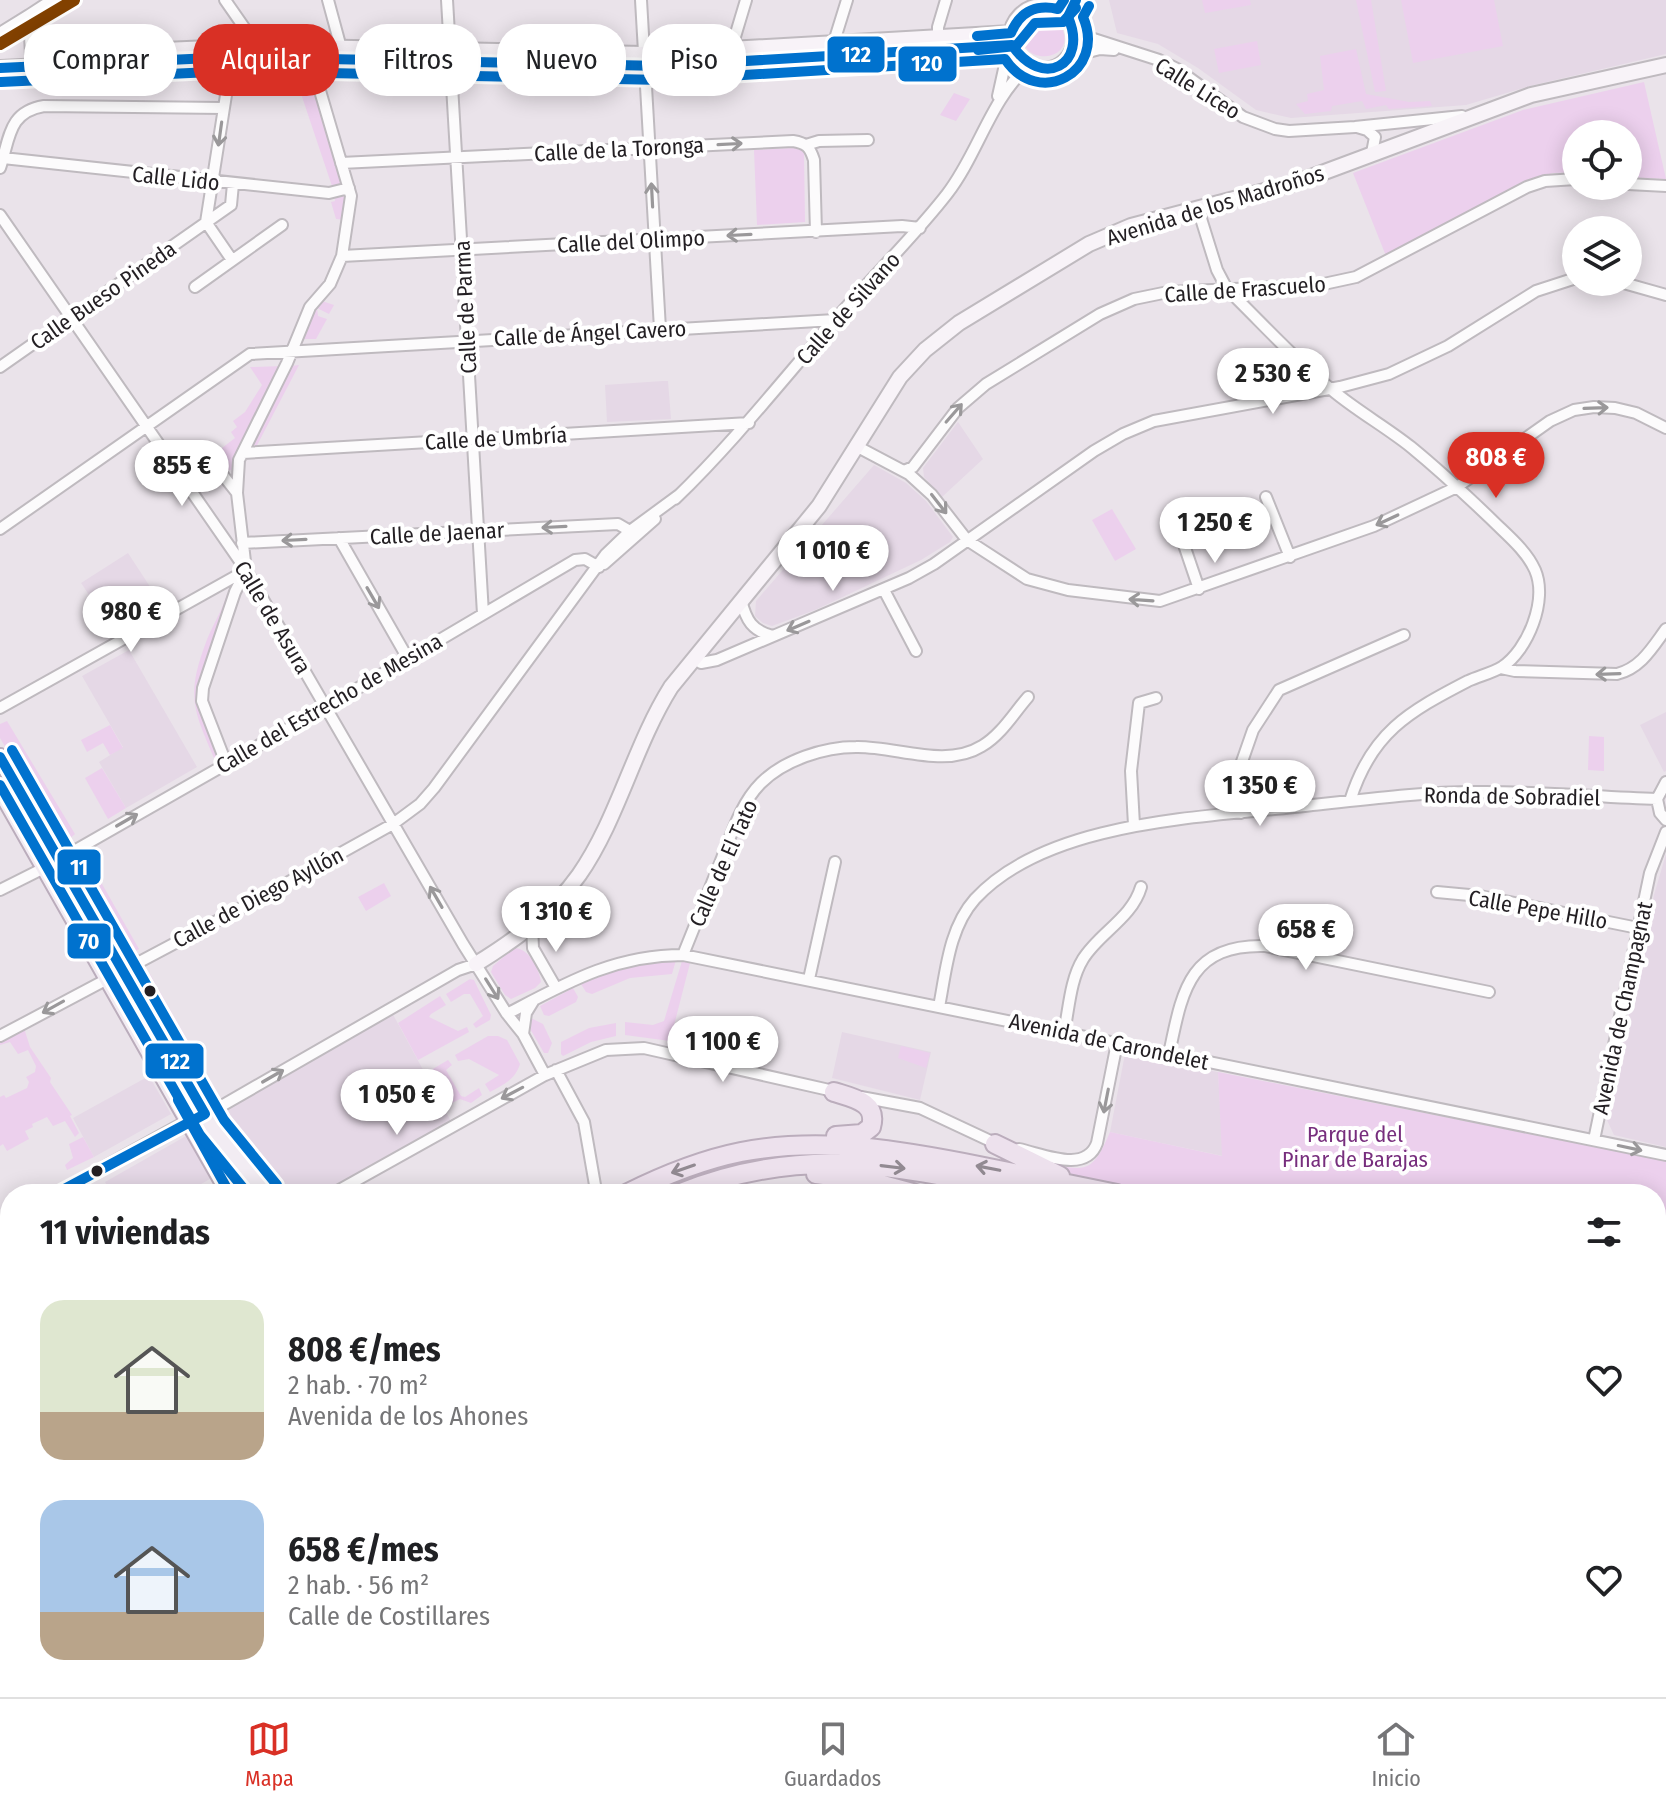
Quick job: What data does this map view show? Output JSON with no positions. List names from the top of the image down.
{
  "streets": {
    "street": [
      "Calle Liceo",
      "Calle de la Toronga",
      "Calle Lido",
      "Avenida de los Madroños",
      "Calle del Olimpo",
      "Calle de Frascuelo",
      "Calle Bueso Pineda",
      "Calle de Parma",
      "Calle de Silvano",
      "Calle de Ángel Cavero",
      "Calle de Umbría",
      "Calle de Jaenar",
      "Calle de Asura",
      "Calle del Estrecho de Mesina",
      "Ronda de Sobradiel",
      "Calle de El Tato",
      "Calle de Diego Ayllón",
      "Calle Pepe Hillo",
      "Avenida de Champagnat",
      "Avenida de Carondelet"
    ]
  },
  "crossings": [
    ["Calle Liceo", "Avenida de los Madroños"],
    ["Calle Liceo", "Calle de Silvano"],
    ["Calle de la Toronga", "Calle de Parma"],
    ["Calle Lido", "Calle Bueso Pineda"],
    ["Avenida de los Madroños", "Calle de Asura"],
    ["Calle del Olimpo", "Calle de Parma"],
    ["Calle del Olimpo", "Calle de Silvano"],
    ["Calle Bueso Pineda", "Calle de Asura"],
    ["Calle de Parma", "Calle de Ángel Cavero"],
    ["Calle de Parma", "Calle de Umbría"],
    ["Calle de Parma", "Calle de Jaenar"],
    ["Calle de Parma", "Calle del Estrecho de Mesina"],
    ["Calle de Silvano", "Calle de Ángel Cavero"],
    ["Calle de Silvano", "Calle de Umbría"],
    ["Calle de Silvano", "Calle de Jaenar"],
    ["Calle de Silvano", "Calle de Asura"],
    ["Calle de Silvano", "Calle del Estrecho de Mesina"],
    ["Calle de Silvano", "Calle de Diego Ayllón"],
    ["Calle de Ángel Cavero", "Calle de Asura"],
    ["Calle de Asura", "Calle del Estrecho de Mesina"],
    ["Calle de Asura", "Calle de Diego Ayllón"],
    ["Calle de Asura", "Avenida de Carondelet"],
    ["Ronda de Sobradiel", "Avenida de Carondelet"],
    ["Calle de El Tato", "Avenida de Carondelet"],
    ["Calle Pepe Hillo", "Avenida de Champagnat"],
    ["Avenida de Champagnat", "Avenida de Carondelet"]
  ],
  "one_way": ["Calle de Frascuelo", "Calle de Jaenar"],
  "parks": ["Parque del Pinar de Barajas"],
  "lines": [
    "transit line 122",
    "transit line 120",
    "transit line 11",
    "transit line 70"
  ],
  "page": {
    "chip": [
      "Comprar",
      "Alquilar",
      "Filtros",
      "Nuevo",
      "Piso"
    ],
    "price": [
      "2 530 €",
      "808 €",
      "855 €",
      "1 250 €",
      "1 010 €",
      "980 €",
      "1 350 €",
      "1 310 €",
      "658 €",
      "1 100 €",
      "1 050 €"
    ],
    "heading": "11 viviendas",
    "list": [
      {
        "name": "808 €/mes",
        "note": "2 hab. · 70 m² · Avenida de los Ahones"
      },
      {
        "name": "658 €/mes",
        "note": "2 hab. · 56 m² · Calle de Costillares"
      }
    ],
    "tabs": ["Mapa", "Guardados", "Inicio"]
  }
}
